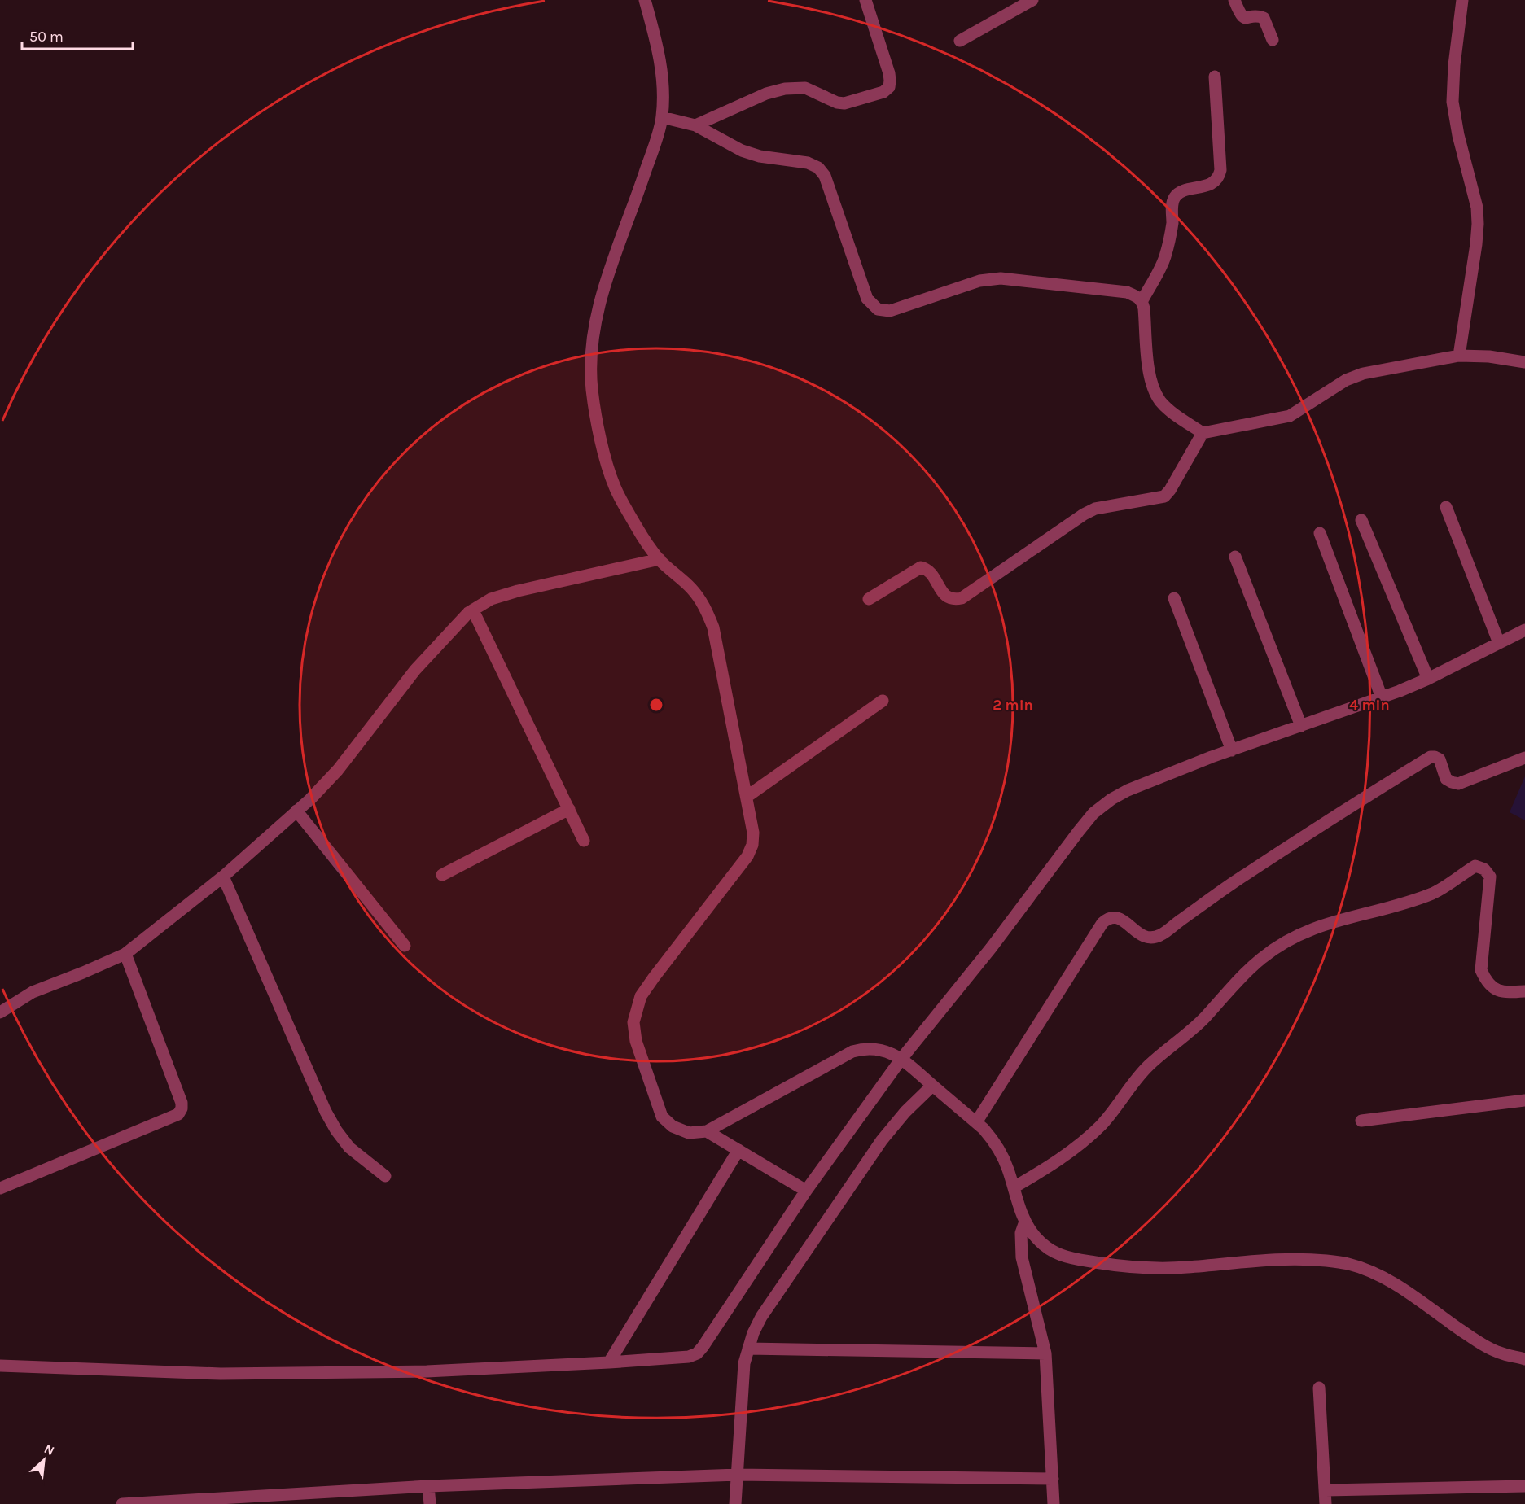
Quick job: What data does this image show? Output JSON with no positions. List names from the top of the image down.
{
  "scale_bar": "50 m",
  "north": "top right",
  "rings": ["2 min", "4 min"]
}
